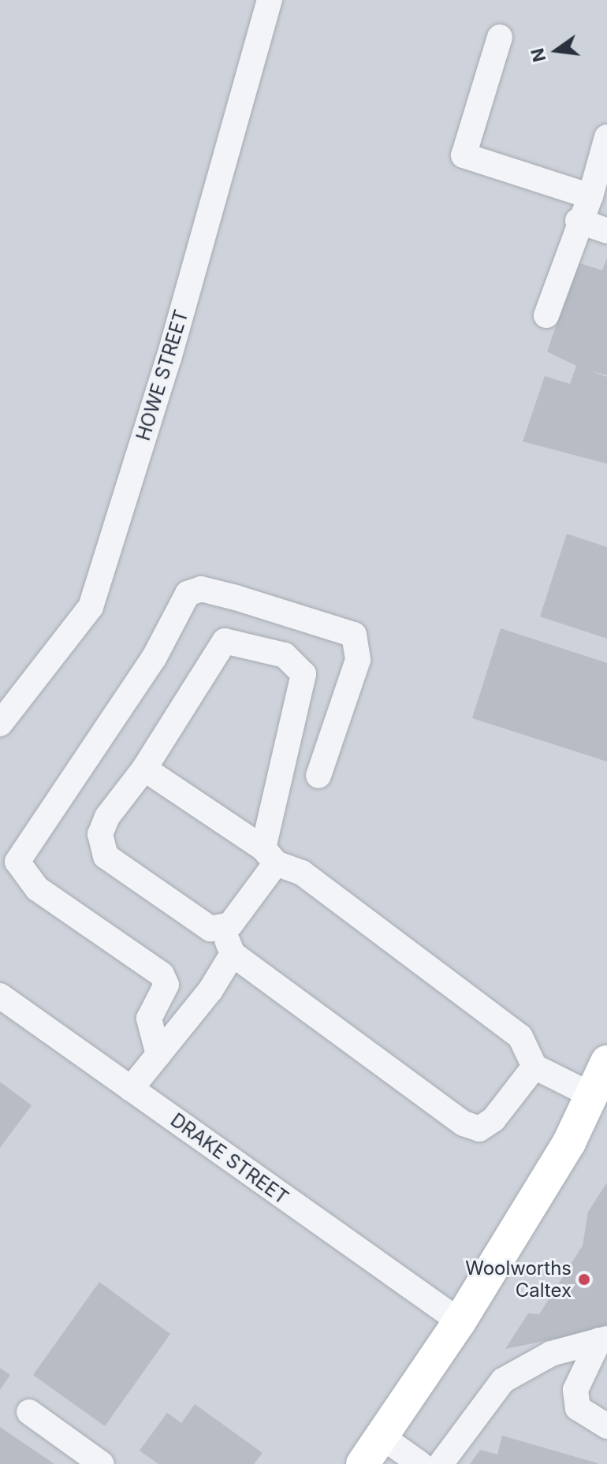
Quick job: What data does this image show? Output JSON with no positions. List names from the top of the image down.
{
  "streets": {
    "street": ["HOWE STREET", "DRAKE STREET"]
  },
  "places": ["Woolworths Caltex"],
  "north": "left"
}
